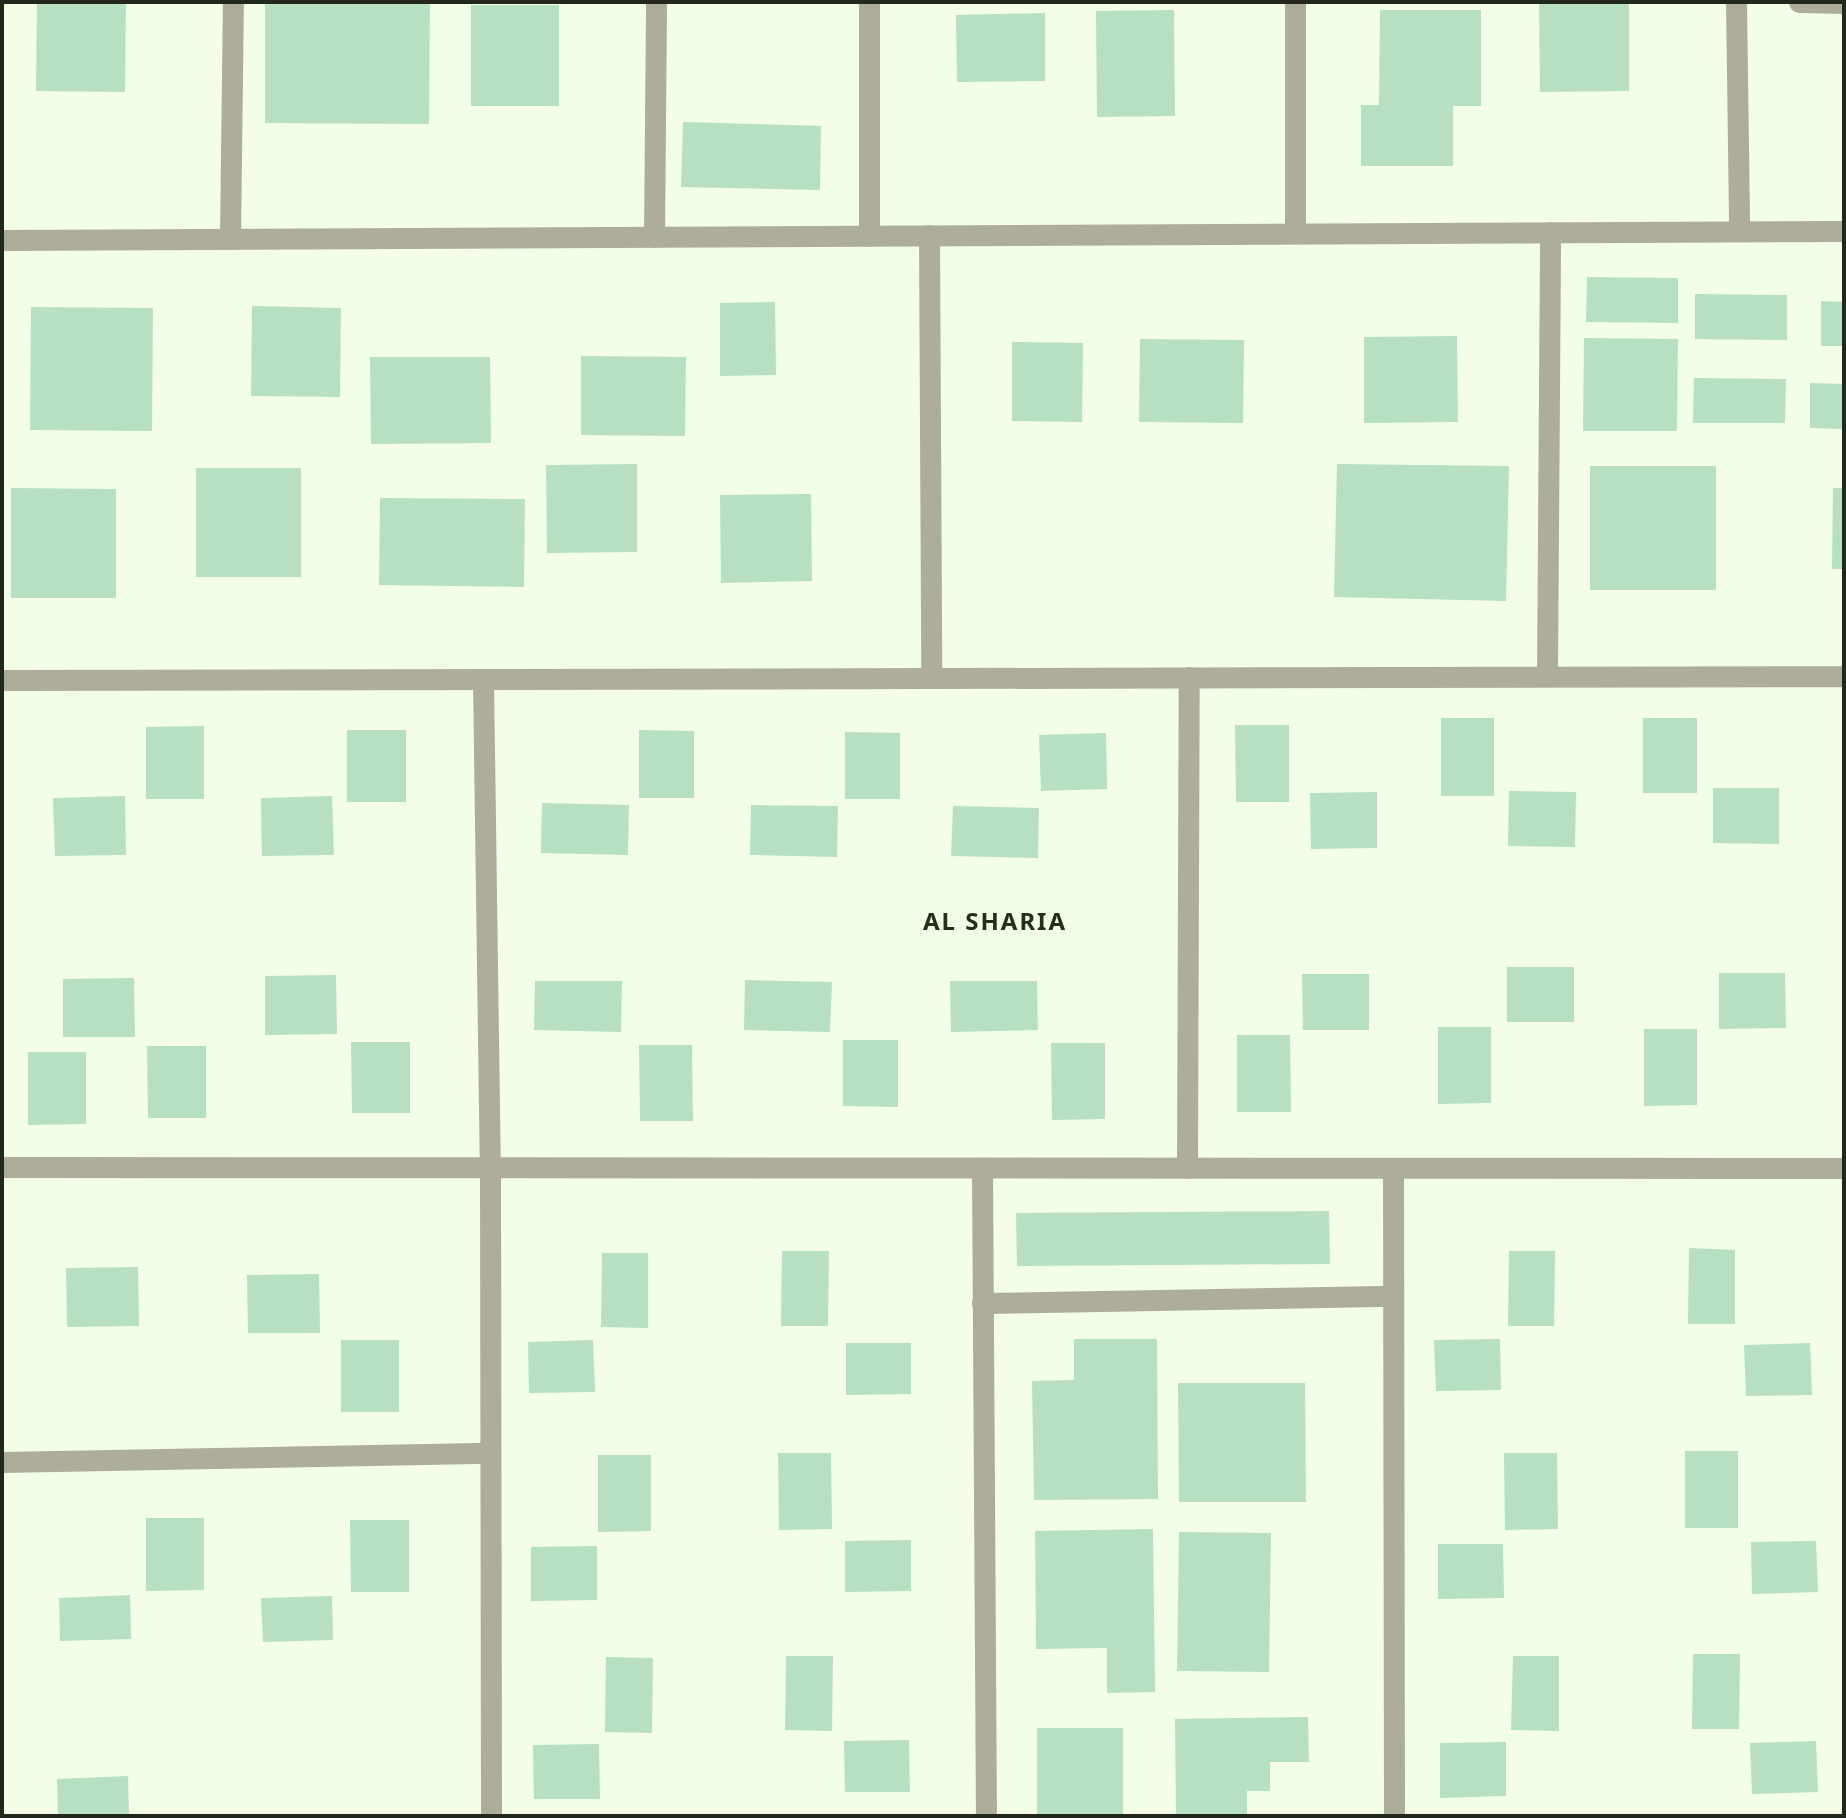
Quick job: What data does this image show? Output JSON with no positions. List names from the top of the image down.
{
  "districts": ["AL SHARIA"]
}
